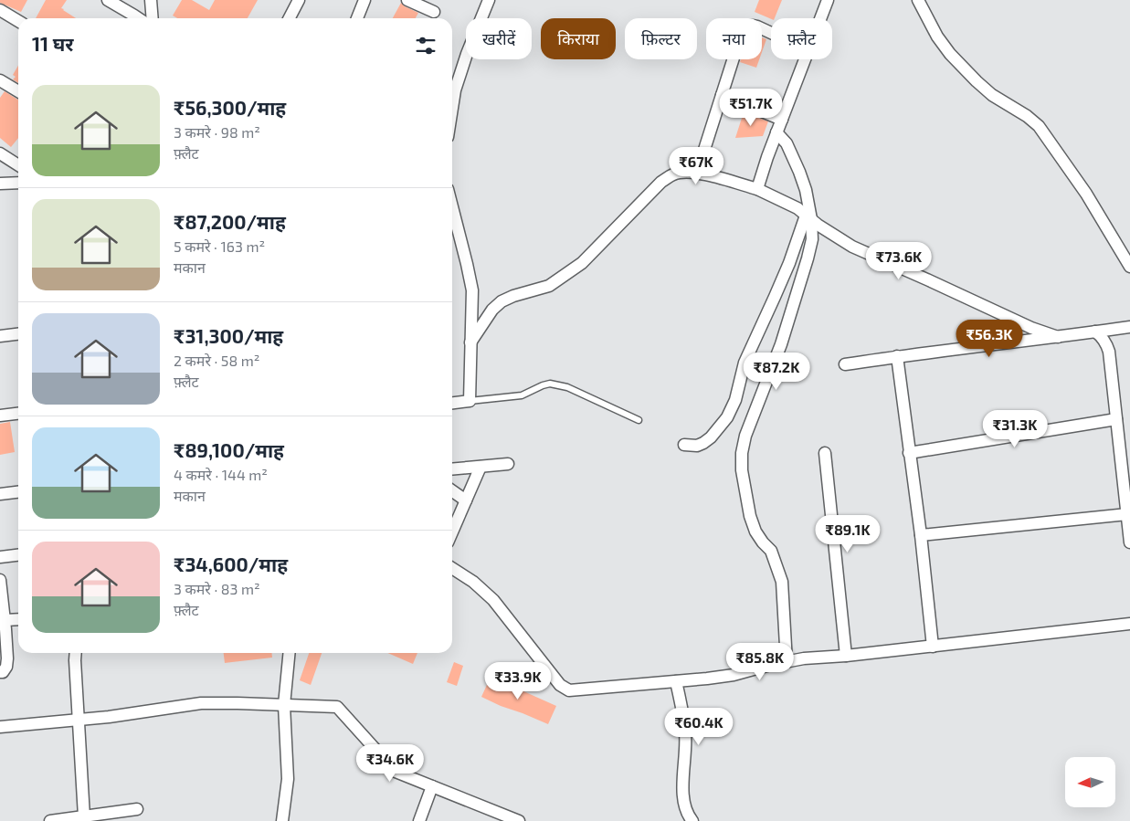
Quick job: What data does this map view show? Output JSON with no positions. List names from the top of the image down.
{
  "north": "left",
  "page": {
    "chip": [
      "खरीदें",
      "किराया",
      "फ़िल्टर",
      "नया",
      "फ़्लैट"
    ],
    "heading": "11 घर",
    "list": [
      {
        "name": "₹56,300/माह",
        "note": "3 कमरे · 98 m² · फ़्लैट"
      },
      {
        "name": "₹87,200/माह",
        "note": "5 कमरे · 163 m² · मकान"
      },
      {
        "name": "₹31,300/माह",
        "note": "2 कमरे · 58 m² · फ़्लैट"
      },
      {
        "name": "₹89,100/माह",
        "note": "4 कमरे · 144 m² · मकान"
      },
      {
        "name": "₹34,600/माह",
        "note": "3 कमरे · 83 m² · फ़्लैट"
      }
    ],
    "price": [
      "₹51.7K",
      "₹67K",
      "₹73.6K",
      "₹56.3K",
      "₹87.2K",
      "₹31.3K",
      "₹89.1K",
      "₹85.8K",
      "₹33.9K",
      "₹60.4K",
      "₹34.6K"
    ]
  }
}
